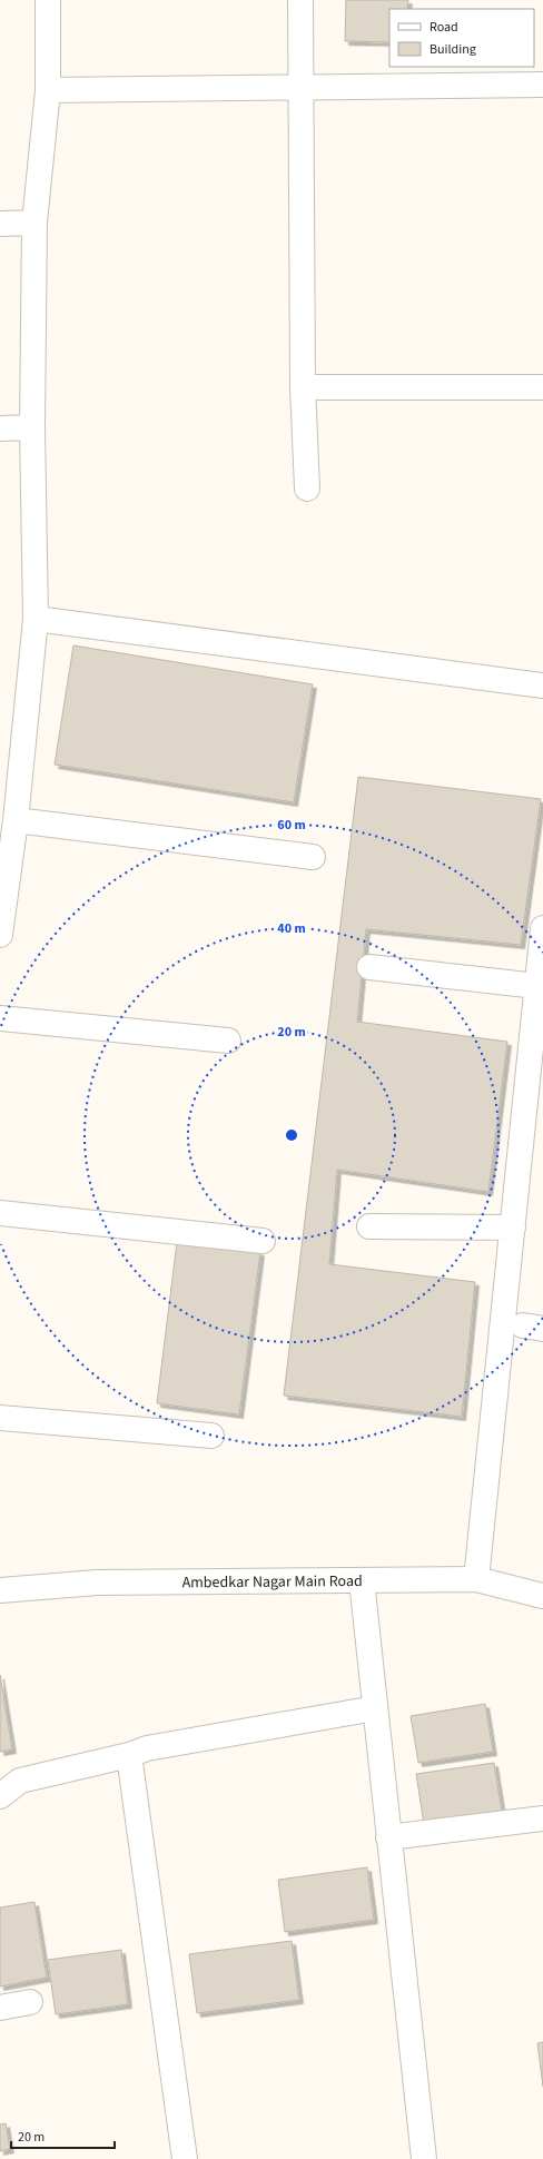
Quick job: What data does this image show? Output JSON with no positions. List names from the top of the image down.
{
  "streets": {
    "street": ["Ambedkar Nagar Main Road"]
  },
  "legend": ["Road", "Building"],
  "scale_bar": "20 m",
  "rings": ["60 m", "40 m", "20 m"]
}
